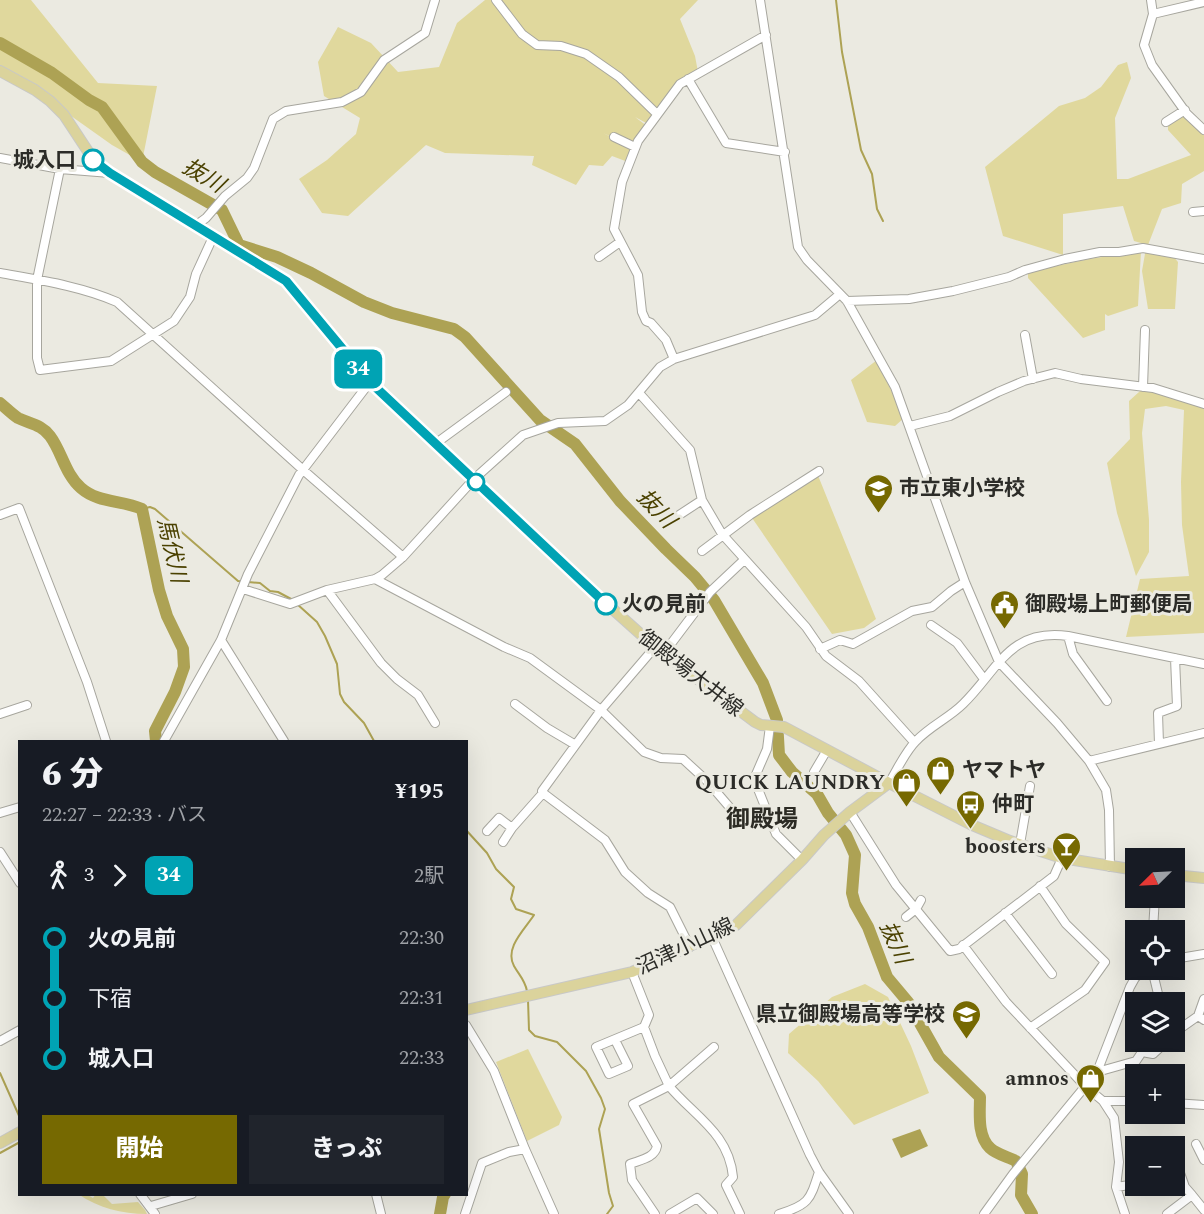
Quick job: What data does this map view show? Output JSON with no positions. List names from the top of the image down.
{
  "streets": {
    "main road": ["御殿場大井線", "沼津小山線"]
  },
  "crossings": [
    ["御殿場大井線", "沼津小山線"]
  ],
  "districts": ["御殿場"],
  "water": ["抜川", "馬伏川"],
  "places": {
    "other": ["城入口", "火の見前"],
    "school or university": ["市立東小学校", "県立御殿場高等学校"],
    "public building": ["御殿場上町郵便局"],
    "shop": ["ヤマトヤ", "QUICK LAUNDRY", "amnos"],
    "bus stop": ["仲町"],
    "bar": ["boosters"]
  },
  "lines": ["bus line 34"],
  "north": "bottom left",
  "page": {
    "on_map": "34",
    "heading": ["6 分", "22:27 – 22:33 · バス", "¥195"],
    "legs": ["3", "34", "2駅"],
    "map_buttons": ["+", "−"],
    "list": [
      {
        "name": "火の見前",
        "value": "22:30"
      },
      {
        "name": "下宿",
        "value": "22:31"
      },
      {
        "name": "城入口",
        "value": "22:33"
      }
    ],
    "buttons": ["開始", "きっぷ"]
  }
}
